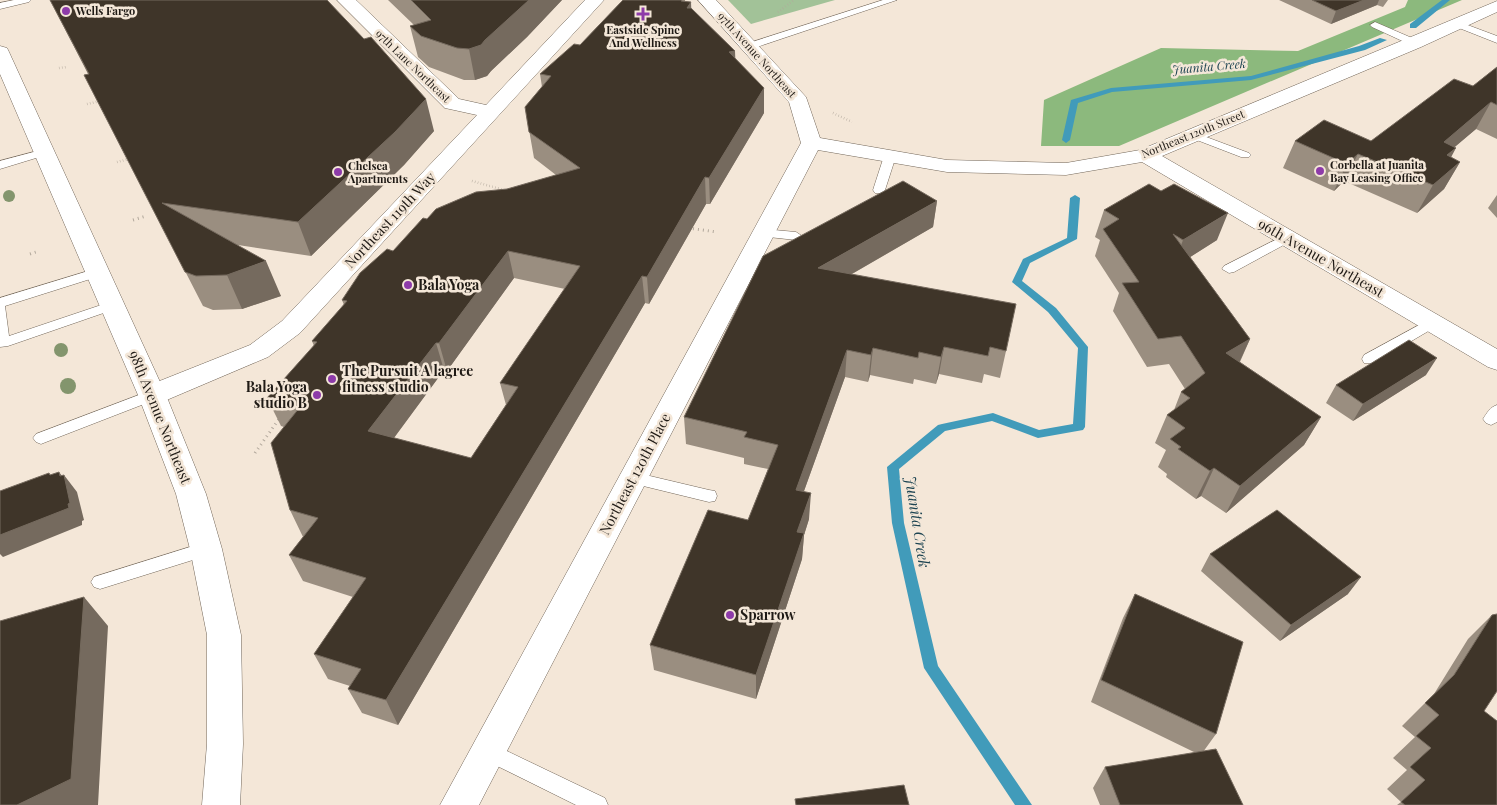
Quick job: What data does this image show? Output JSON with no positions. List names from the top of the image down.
{
  "streets": {
    "street": [
      "97th Avenue Northeast",
      "97th Lane Northeast",
      "Northeast 120th Street",
      "Northeast 119th Way",
      "96th Avenue Northeast",
      "98th Avenue Northeast",
      "Northeast 120th Place"
    ]
  },
  "crossings": [
    ["97th Avenue Northeast", "Northeast 120th Street"],
    ["97th Avenue Northeast", "Northeast 120th Place"],
    ["97th Lane Northeast", "Northeast 119th Way"],
    ["Northeast 120th Street", "96th Avenue Northeast"],
    ["Northeast 120th Street", "Northeast 120th Place"],
    ["Northeast 119th Way", "98th Avenue Northeast"]
  ],
  "water": ["Juanita Creek"],
  "places": {
    "other": [
      "Wells Fargo",
      "Corbella at Juanita Bay Leasing Office",
      "Chelsea Apartments",
      "Bala Yoga",
      "The Pursuit A lagree fitness studio",
      "Bala Yoga studio B",
      "Sparrow"
    ],
    "health": ["Eastside Spine And Wellness"]
  }
}
